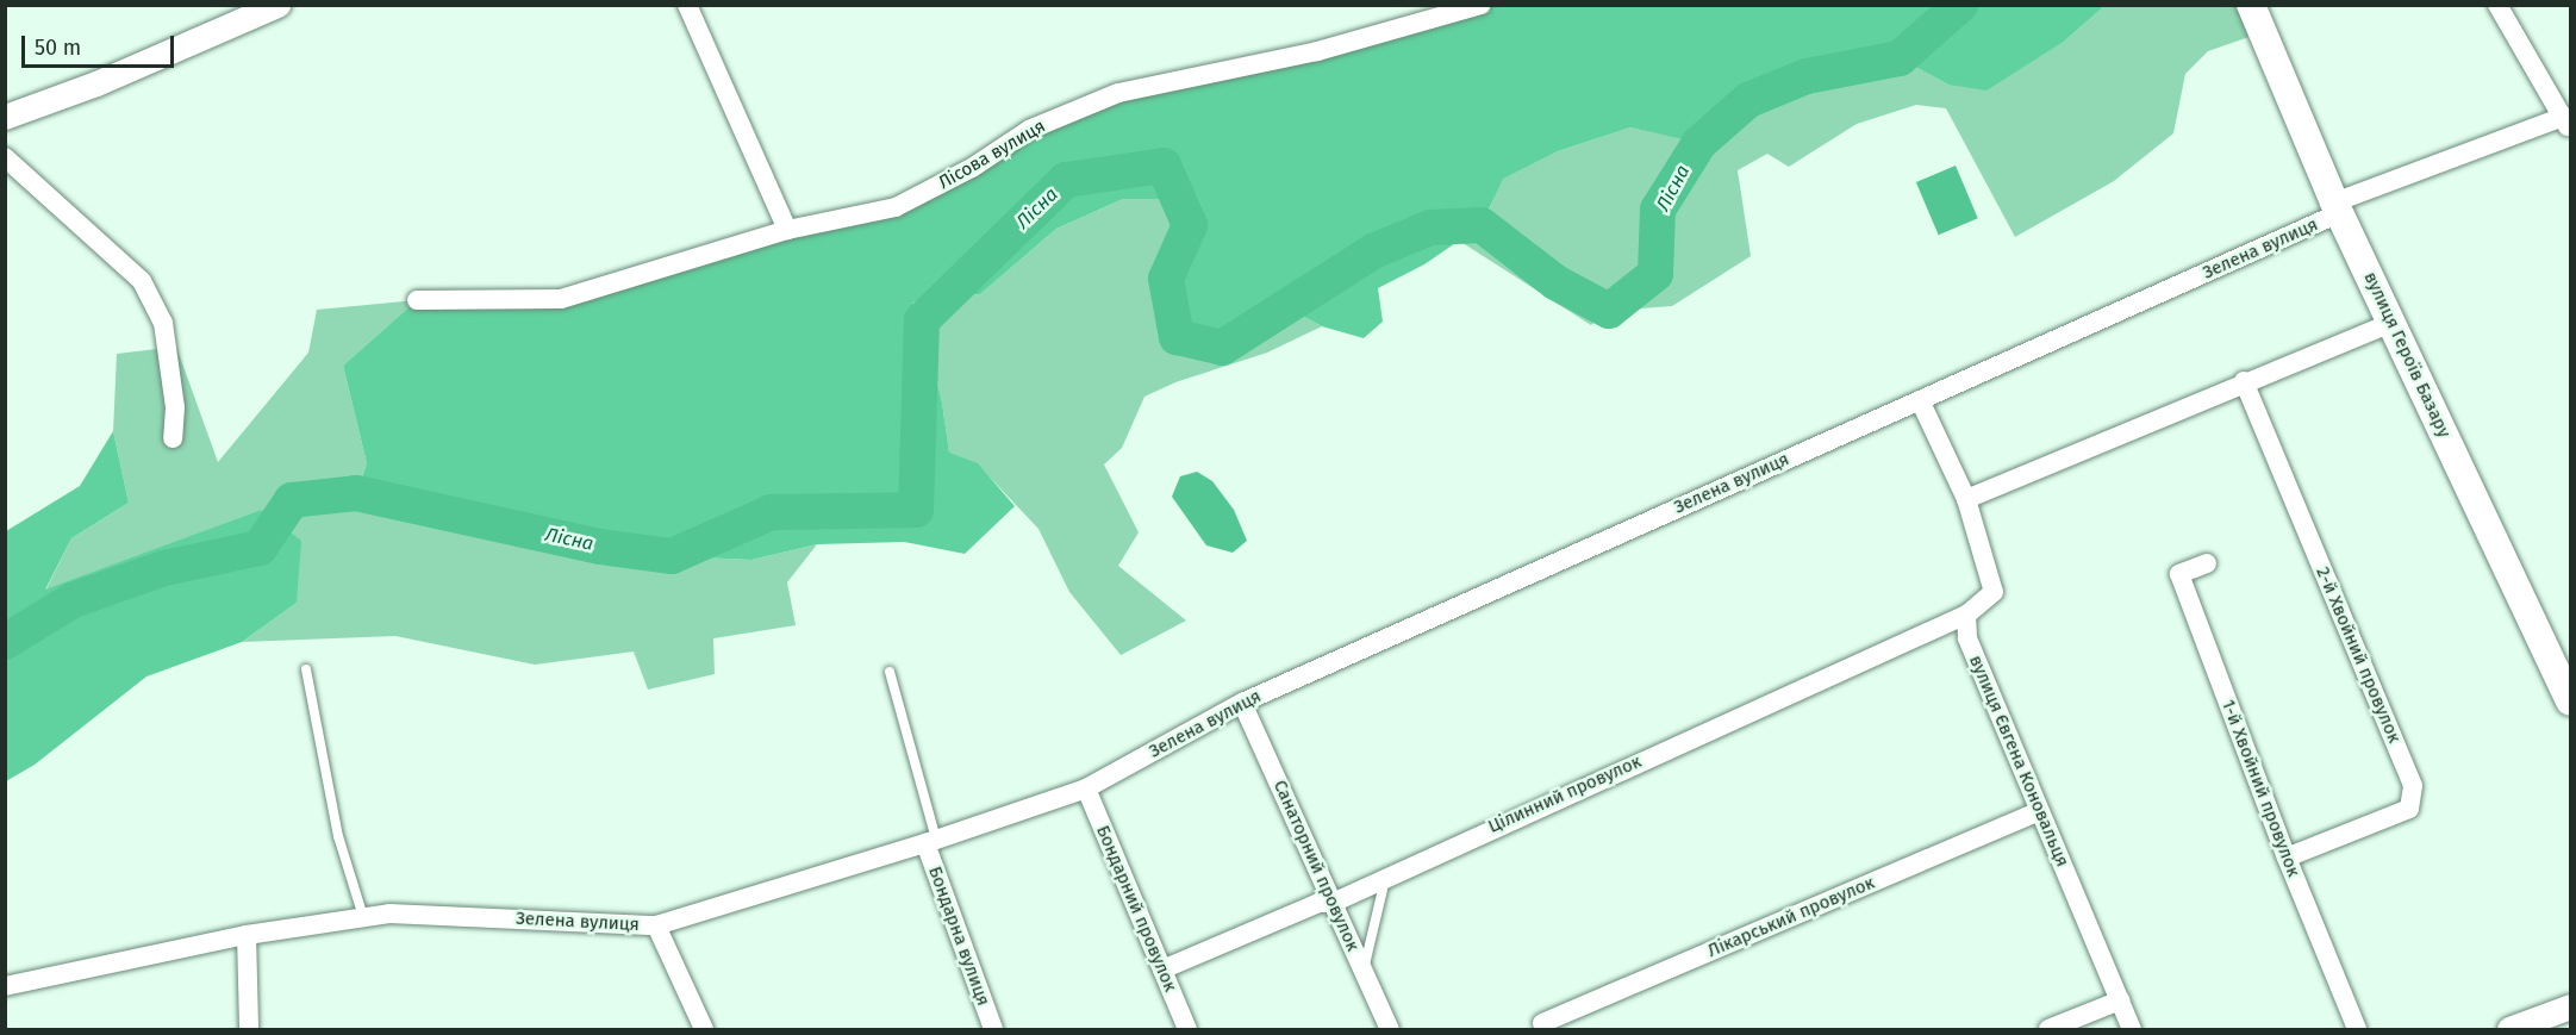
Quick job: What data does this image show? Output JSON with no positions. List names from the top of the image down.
{
  "streets": {
    "main road": ["вулиця Героїв Базару"],
    "street": [
      "Лісова вулиця",
      "Зелена вулиця",
      "2-й Хвойний провулок",
      "вулиця Євгена Коновальця",
      "1-й Хвойний провулок",
      "Цілинний провулок",
      "Санаторний провулок",
      "Бондарний провулок",
      "Лікарський провулок",
      "Бондарна вулиця"
    ]
  },
  "crossings": [
    ["Зелена вулиця", "вулиця Героїв Базару"],
    ["Зелена вулиця", "Санаторний провулок"],
    ["Зелена вулиця", "Бондарний провулок"],
    ["Зелена вулиця", "Бондарна вулиця"],
    ["2-й Хвойний провулок", "1-й Хвойний провулок"],
    ["вулиця Євгена Коновальця", "Цілинний провулок"],
    ["вулиця Євгена Коновальця", "Лікарський провулок"],
    ["Цілинний провулок", "Санаторний провулок"],
    ["Цілинний провулок", "Бондарний провулок"]
  ],
  "water": ["Лісна"],
  "scale_bar": "50 m"
}
